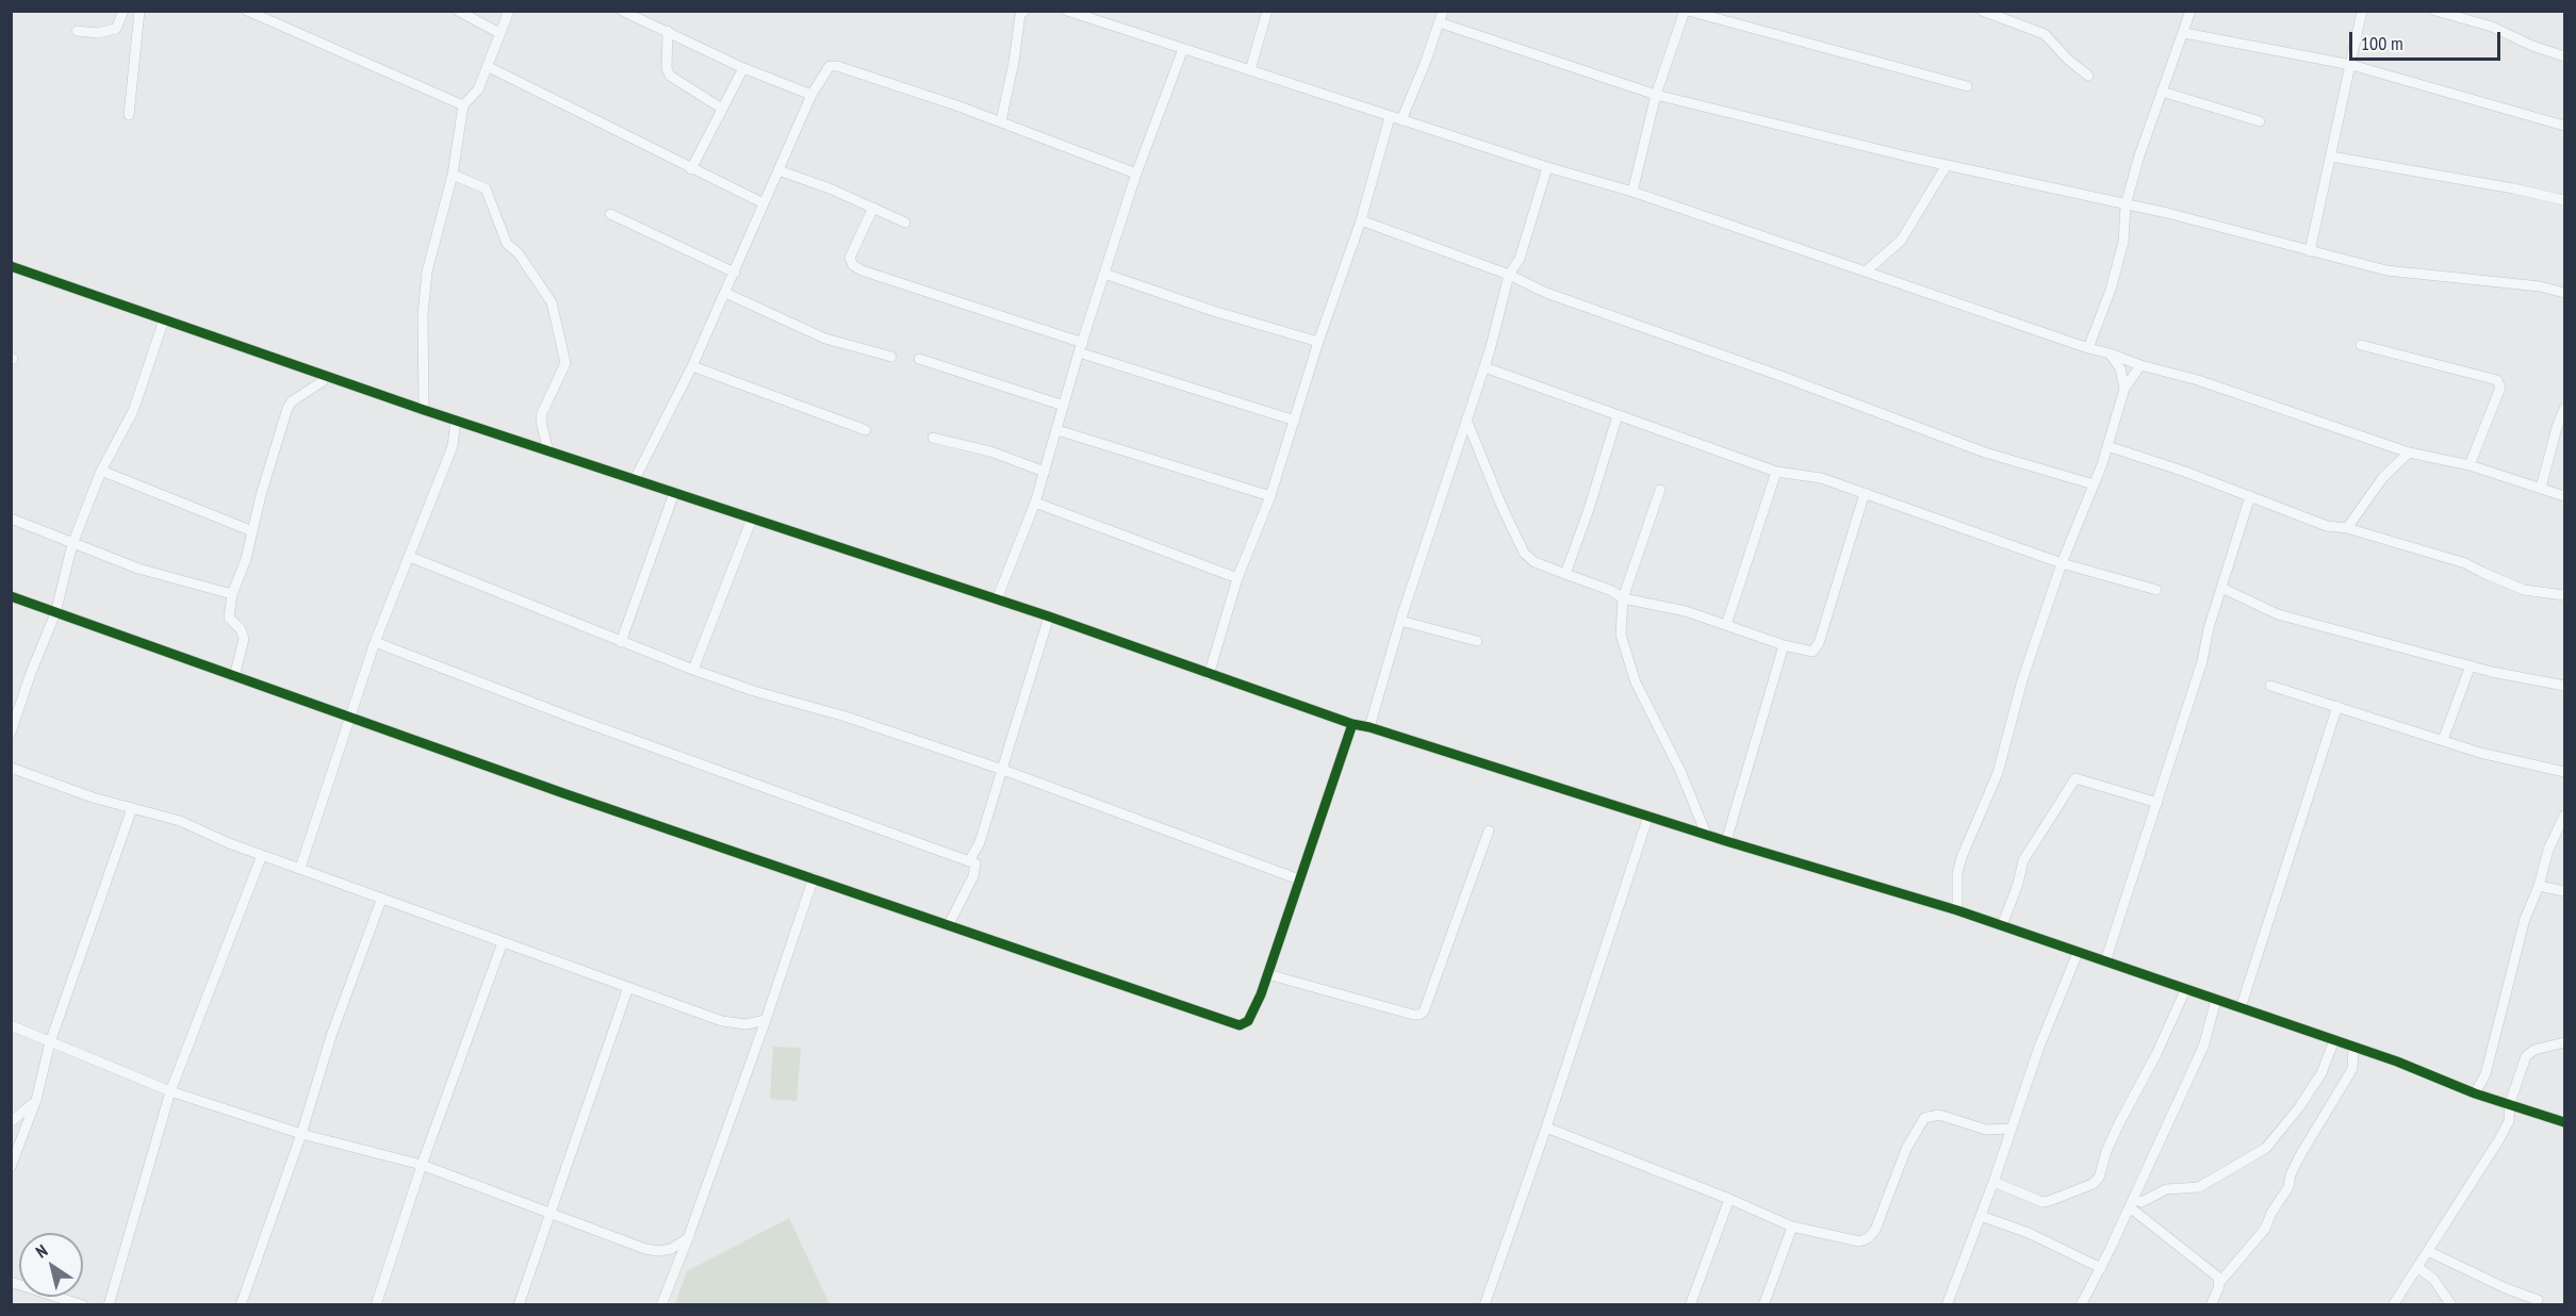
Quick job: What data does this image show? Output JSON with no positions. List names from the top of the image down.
{
  "scale_bar": "100 m",
  "north": "top left"
}
